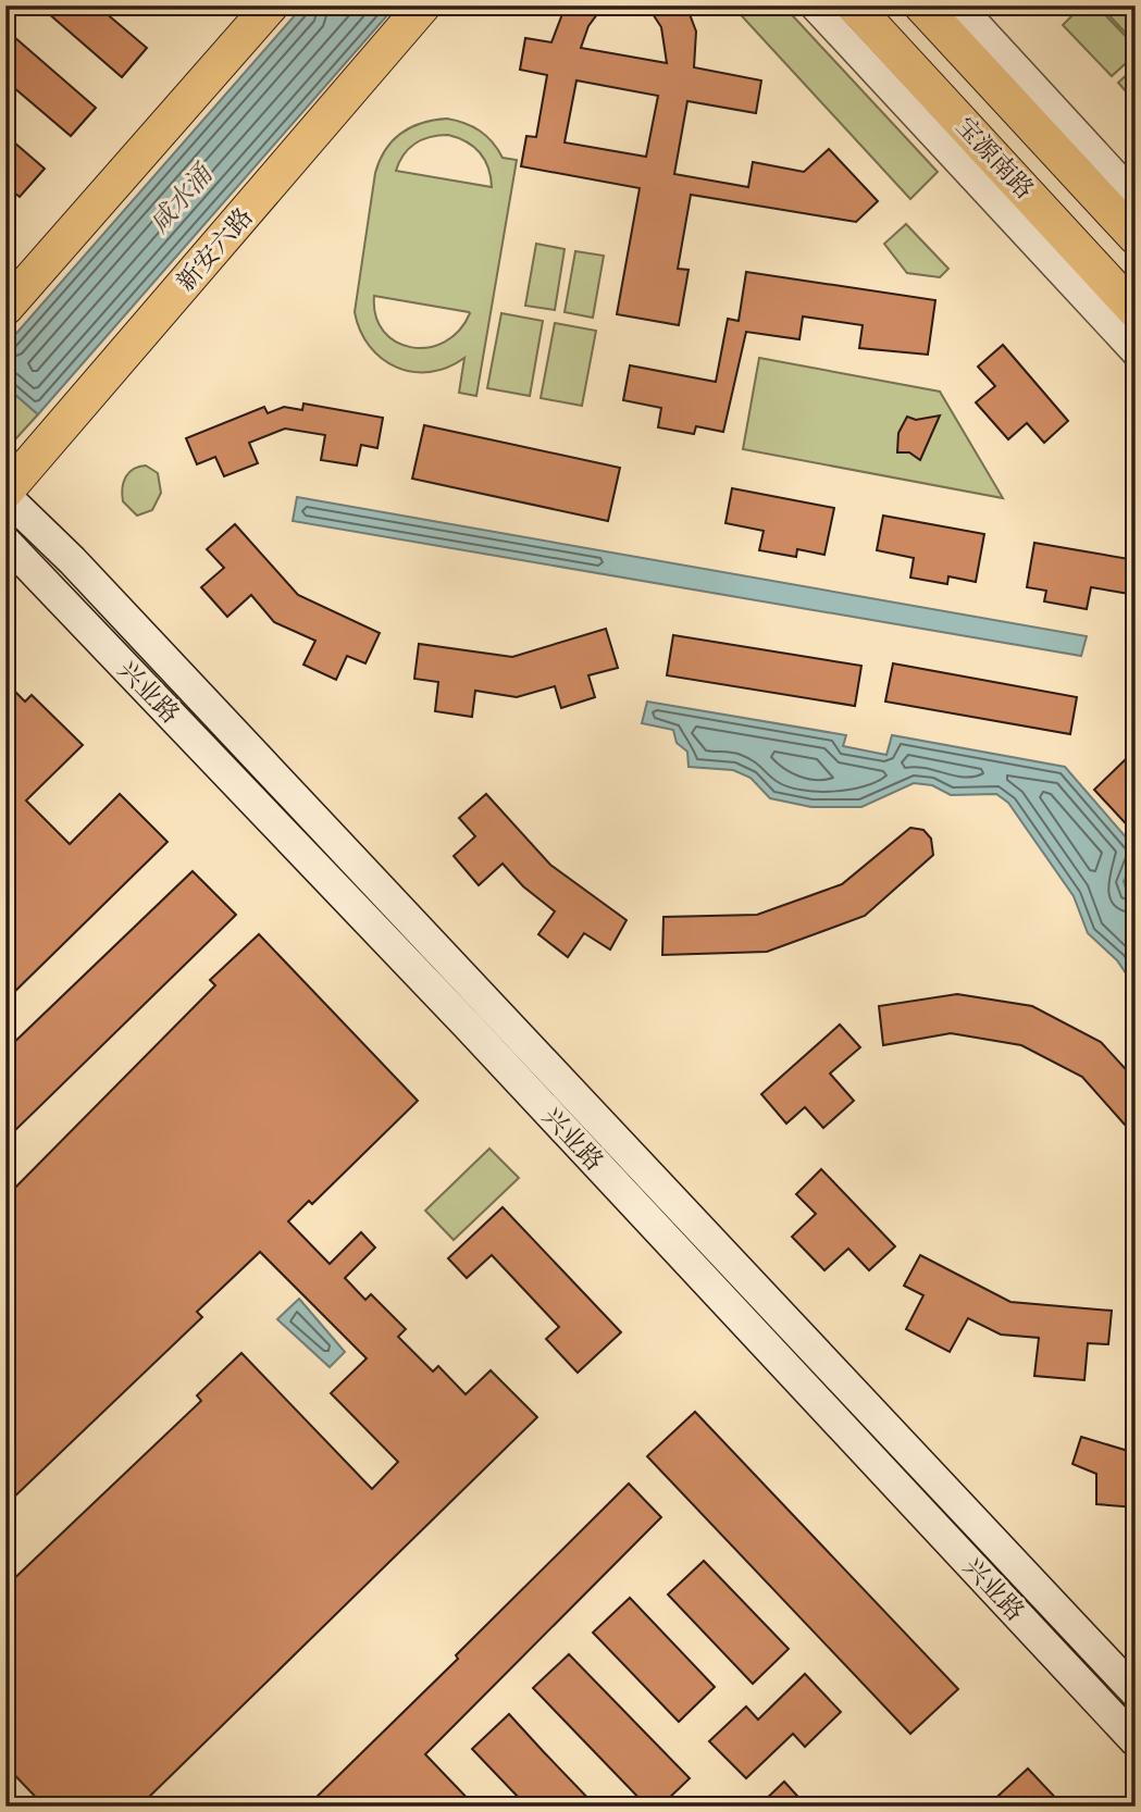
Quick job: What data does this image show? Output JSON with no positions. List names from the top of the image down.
{
  "streets": {
    "main road": ["宝源南路", "新安六路", "兴业路"]
  },
  "crossings": [
    ["新安六路", "兴业路"]
  ],
  "water": ["咸水涌"]
}
